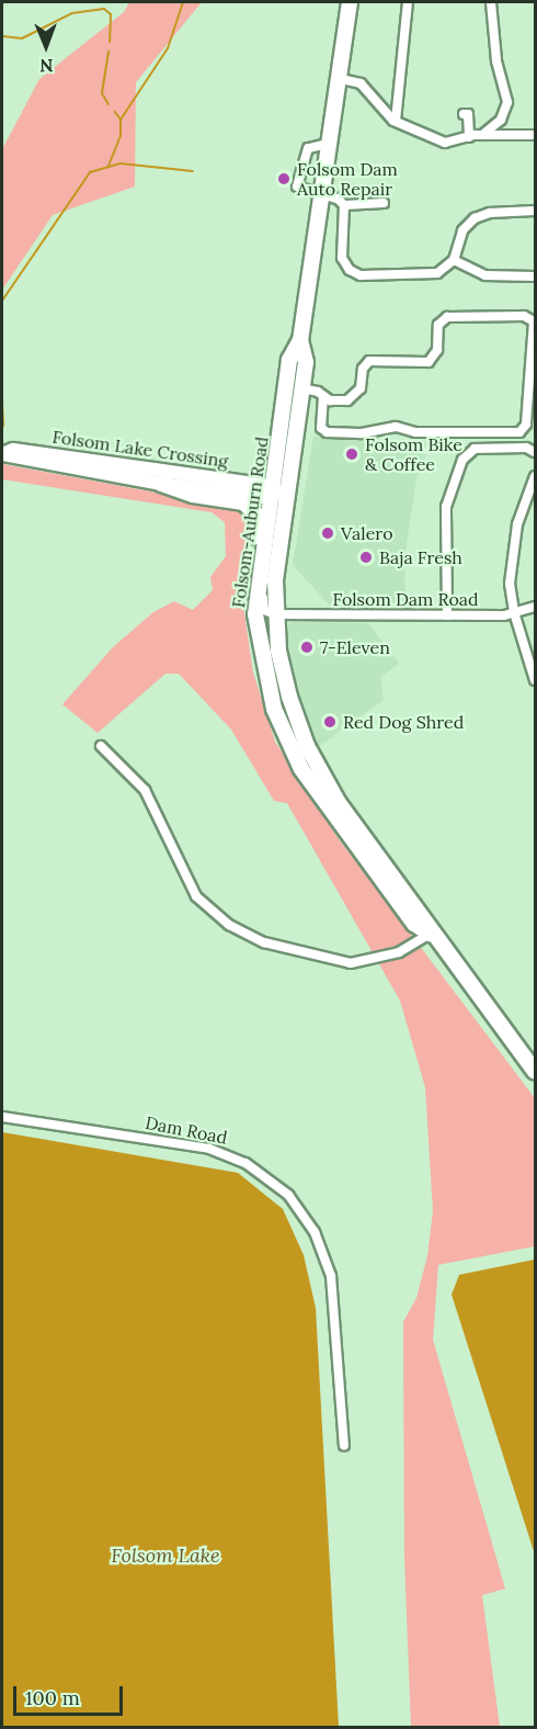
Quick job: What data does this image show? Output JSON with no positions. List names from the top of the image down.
{
  "streets": {
    "main road": ["Folsom Lake Crossing", "Folsom-Auburn Road"],
    "street": ["Folsom Dam Road", "Dam Road"]
  },
  "crossings": [
    ["Folsom Lake Crossing", "Folsom-Auburn Road"],
    ["Folsom-Auburn Road", "Folsom Dam Road"]
  ],
  "water": ["Folsom Lake"],
  "places": [
    "Folsom Dam Auto Repair",
    "Folsom Bike & Coffee",
    "Valero",
    "Baja Fresh",
    "7-Eleven",
    "Red Dog Shred"
  ],
  "scale_bar": "100 m",
  "north": "bottom"
}
